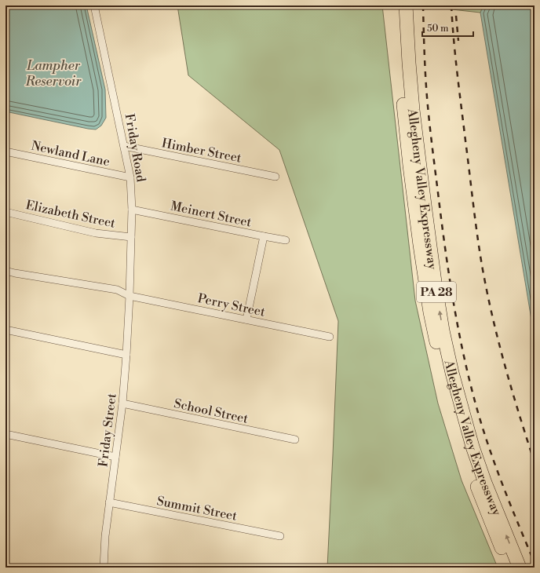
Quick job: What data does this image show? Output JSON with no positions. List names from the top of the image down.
{
  "streets": {
    "highway": ["Allegheny Valley Expressway", "PA 28"],
    "street": [
      "Friday Road",
      "Himber Street",
      "Newland Lane",
      "Elizabeth Street",
      "Meinert Street",
      "Perry Street",
      "School Street",
      "Friday Street",
      "Summit Street"
    ]
  },
  "crossings": [
    ["Friday Road", "Himber Street"],
    ["Friday Road", "Newland Lane"],
    ["Friday Road", "Elizabeth Street"],
    ["Friday Road", "Meinert Street"],
    ["Friday Road", "Perry Street"],
    ["Friday Road", "Friday Street"],
    ["Perry Street", "Friday Street"],
    ["School Street", "Friday Street"],
    ["Friday Street", "Summit Street"]
  ],
  "water": ["Lampher Reservoir"],
  "scale_bar": "50 m"
}
